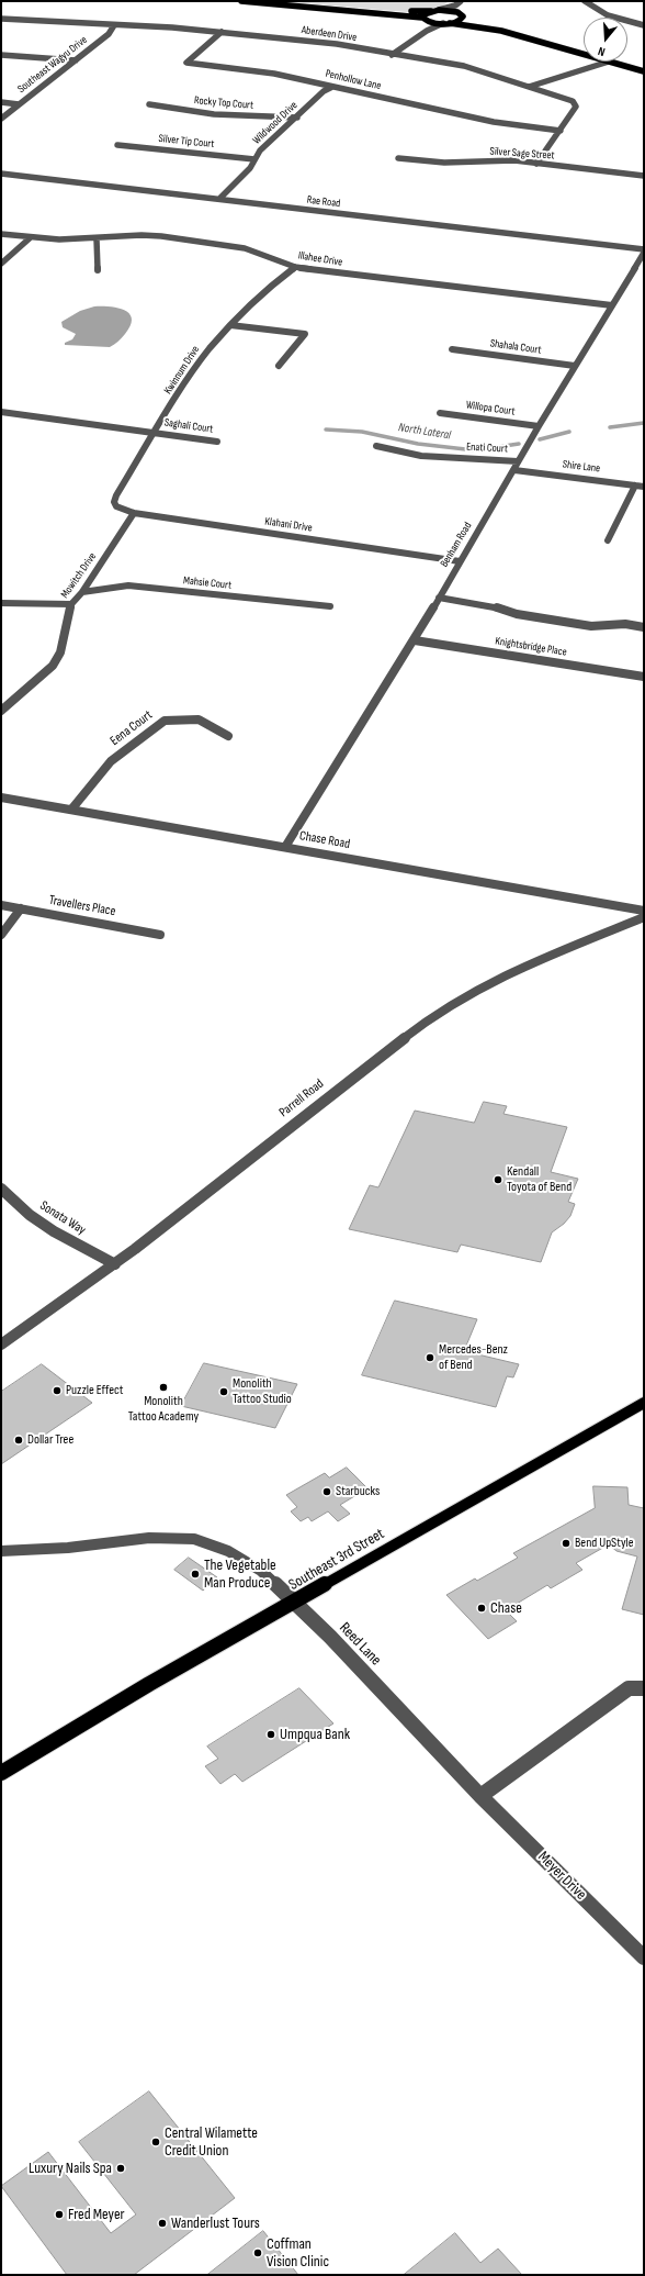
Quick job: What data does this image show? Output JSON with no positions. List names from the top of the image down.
{
  "streets": {
    "main road": ["Southeast 3rd Street"],
    "street": [
      "Aberdeen Drive",
      "Southeast Wagyu Drive",
      "Penhollow Lane",
      "Rocky Top Court",
      "Wildwood Drive",
      "Silver Tip Court",
      "Silver Sage Street",
      "Rae Road",
      "Illahee Drive",
      "Shahala Court",
      "Kwinnum Drive",
      "Willopa Court",
      "Saghali Court",
      "Enati Court",
      "Shire Lane",
      "Klahani Drive",
      "Benham Road",
      "Mowitch Drive",
      "Mahsie Court",
      "Knightsbridge Place",
      "Eena Court",
      "Chase Road",
      "Travellers Place",
      "Parrell Road",
      "Sonata Way",
      "Reed Lane",
      "Meyer Drive"
    ]
  },
  "crossings": [
    ["Aberdeen Drive", "Southeast Wagyu Drive"],
    ["Aberdeen Drive", "Penhollow Lane"],
    ["Aberdeen Drive", "Silver Sage Street"],
    ["Penhollow Lane", "Wildwood Drive"],
    ["Rocky Top Court", "Wildwood Drive"],
    ["Wildwood Drive", "Silver Tip Court"],
    ["Wildwood Drive", "Rae Road"],
    ["Rae Road", "Benham Road"],
    ["Illahee Drive", "Kwinnum Drive"],
    ["Illahee Drive", "Benham Road"],
    ["Shahala Court", "Benham Road"],
    ["Kwinnum Drive", "Saghali Court"],
    ["Kwinnum Drive", "Klahani Drive"],
    ["Willopa Court", "Benham Road"],
    ["Enati Court", "Benham Road"],
    ["Shire Lane", "Benham Road"],
    ["Klahani Drive", "Benham Road"],
    ["Klahani Drive", "Mowitch Drive"],
    ["Benham Road", "Knightsbridge Place"],
    ["Benham Road", "Chase Road"],
    ["Mowitch Drive", "Mahsie Court"],
    ["Eena Court", "Chase Road"],
    ["Parrell Road", "Sonata Way"],
    ["Southeast 3rd Street", "Reed Lane"],
    ["Reed Lane", "Meyer Drive"]
  ],
  "water": ["North Lateral"],
  "places": [
    "Kendall Toyota of Bend",
    "Mercedes-Benz of Bend",
    "Monolith Tattoo Academy",
    "Puzzle Effect",
    "Monolith Tattoo Studio",
    "Dollar Tree",
    "Starbucks",
    "Bend UpStyle",
    "The Vegetable Man Produce",
    "Chase",
    "Umpqua Bank",
    "Central Wilamette Credit Union",
    "Luxury Nails Spa",
    "Fred Meyer",
    "Wanderlust Tours",
    "Coffman Vision Clinic"
  ],
  "north": "bottom"
}
